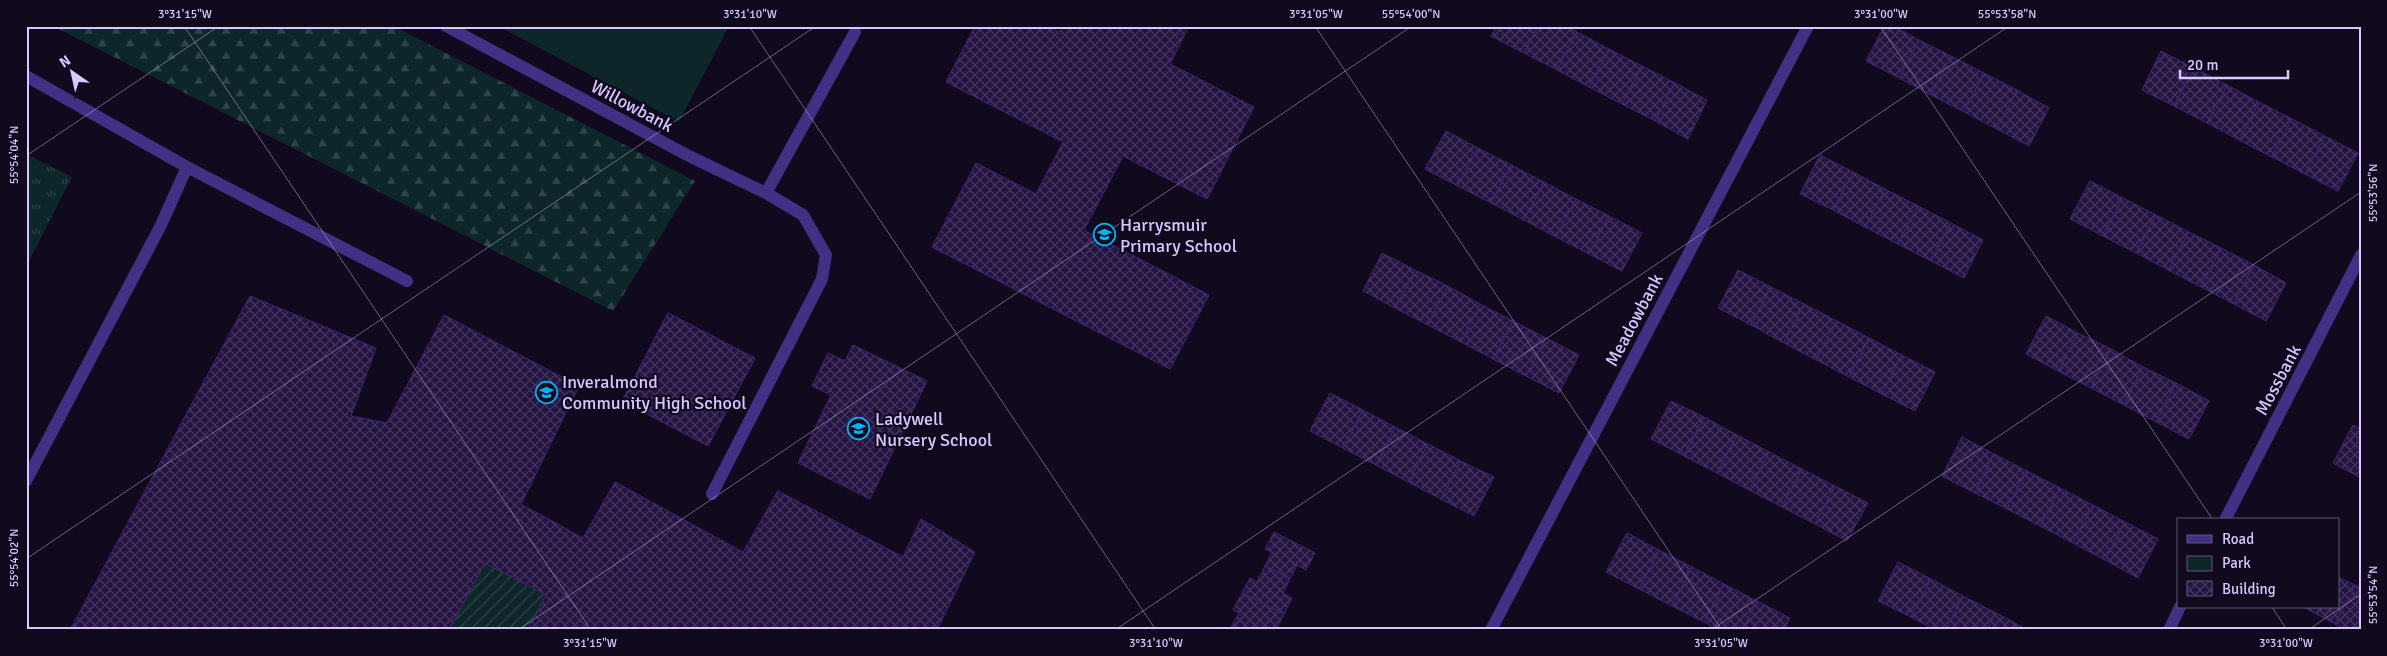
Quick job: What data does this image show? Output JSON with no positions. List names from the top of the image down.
{
  "streets": {
    "street": ["Willowbank", "Meadowbank", "Mossbank"]
  },
  "places": {
    "school or university": ["Harrysmuir Primary School", "Inveralmond Community High School", "Ladywell Nursery School"]
  },
  "legend": ["Road", "Park", "Building"],
  "scale_bar": "20 m",
  "north": "top left",
  "coordinates": [
    "3°31'15\"W",
    "3°31'10\"W",
    "3°31'05\"W",
    "55°54'00\"N",
    "3°31'00\"W",
    "55°53'58\"N",
    "55°54'04\"N",
    "55°53'56\"N",
    "55°54'02\"N",
    "55°53'54\"N"
  ]
}
